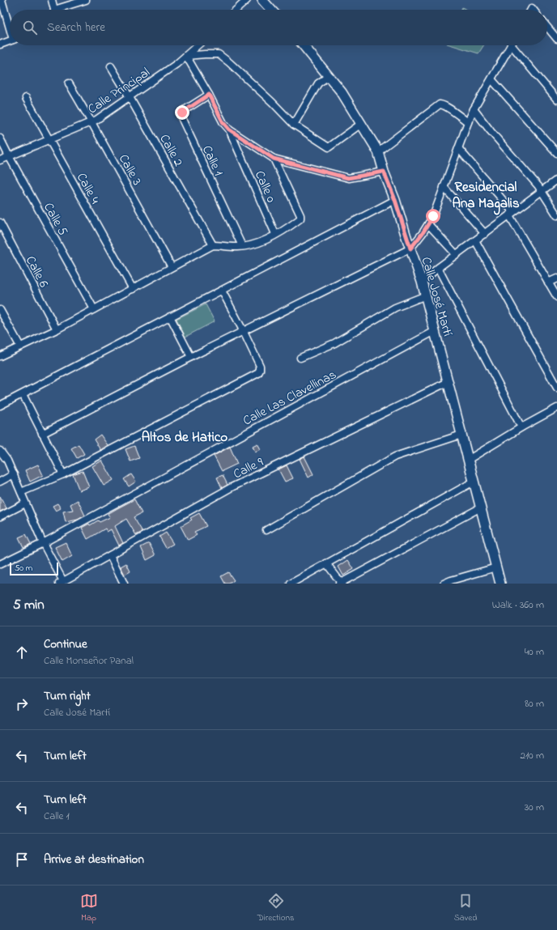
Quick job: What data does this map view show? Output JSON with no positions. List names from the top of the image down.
{
  "streets": {
    "main road": ["Calle José Martí"],
    "street": [
      "Calle Principal",
      "Calle 2",
      "Calle 1",
      "Calle 3",
      "Calle 0",
      "Calle 4",
      "Calle 5",
      "Calle 6",
      "Calle Las Clavellinas",
      "Calle 9"
    ]
  },
  "crossings": [
    ["Calle Principal", "Calle 2"],
    ["Calle Principal", "Calle 3"],
    ["Calle Principal", "Calle 4"],
    ["Calle Principal", "Calle 5"],
    ["Calle José Martí", "Calle Las Clavellinas"],
    ["Calle José Martí", "Calle 9"]
  ],
  "districts": ["Residencial Ana Magalis", "Altos de Hatico"],
  "scale_bar": "50 m",
  "page": {
    "search": "Search here",
    "scale": "50 m",
    "heading": ["5 min", "Walk · 360 m"],
    "list": [
      ["Continue", "Calle Monseñor Panal", "40 m"],
      ["Turn right", "Calle José Martí", "80 m"],
      ["Turn left", "210 m"],
      ["Turn left", "Calle 1", "30 m"],
      "Arrive at destination"
    ],
    "nav": ["Map", "Directions", "Saved"]
  }
}
